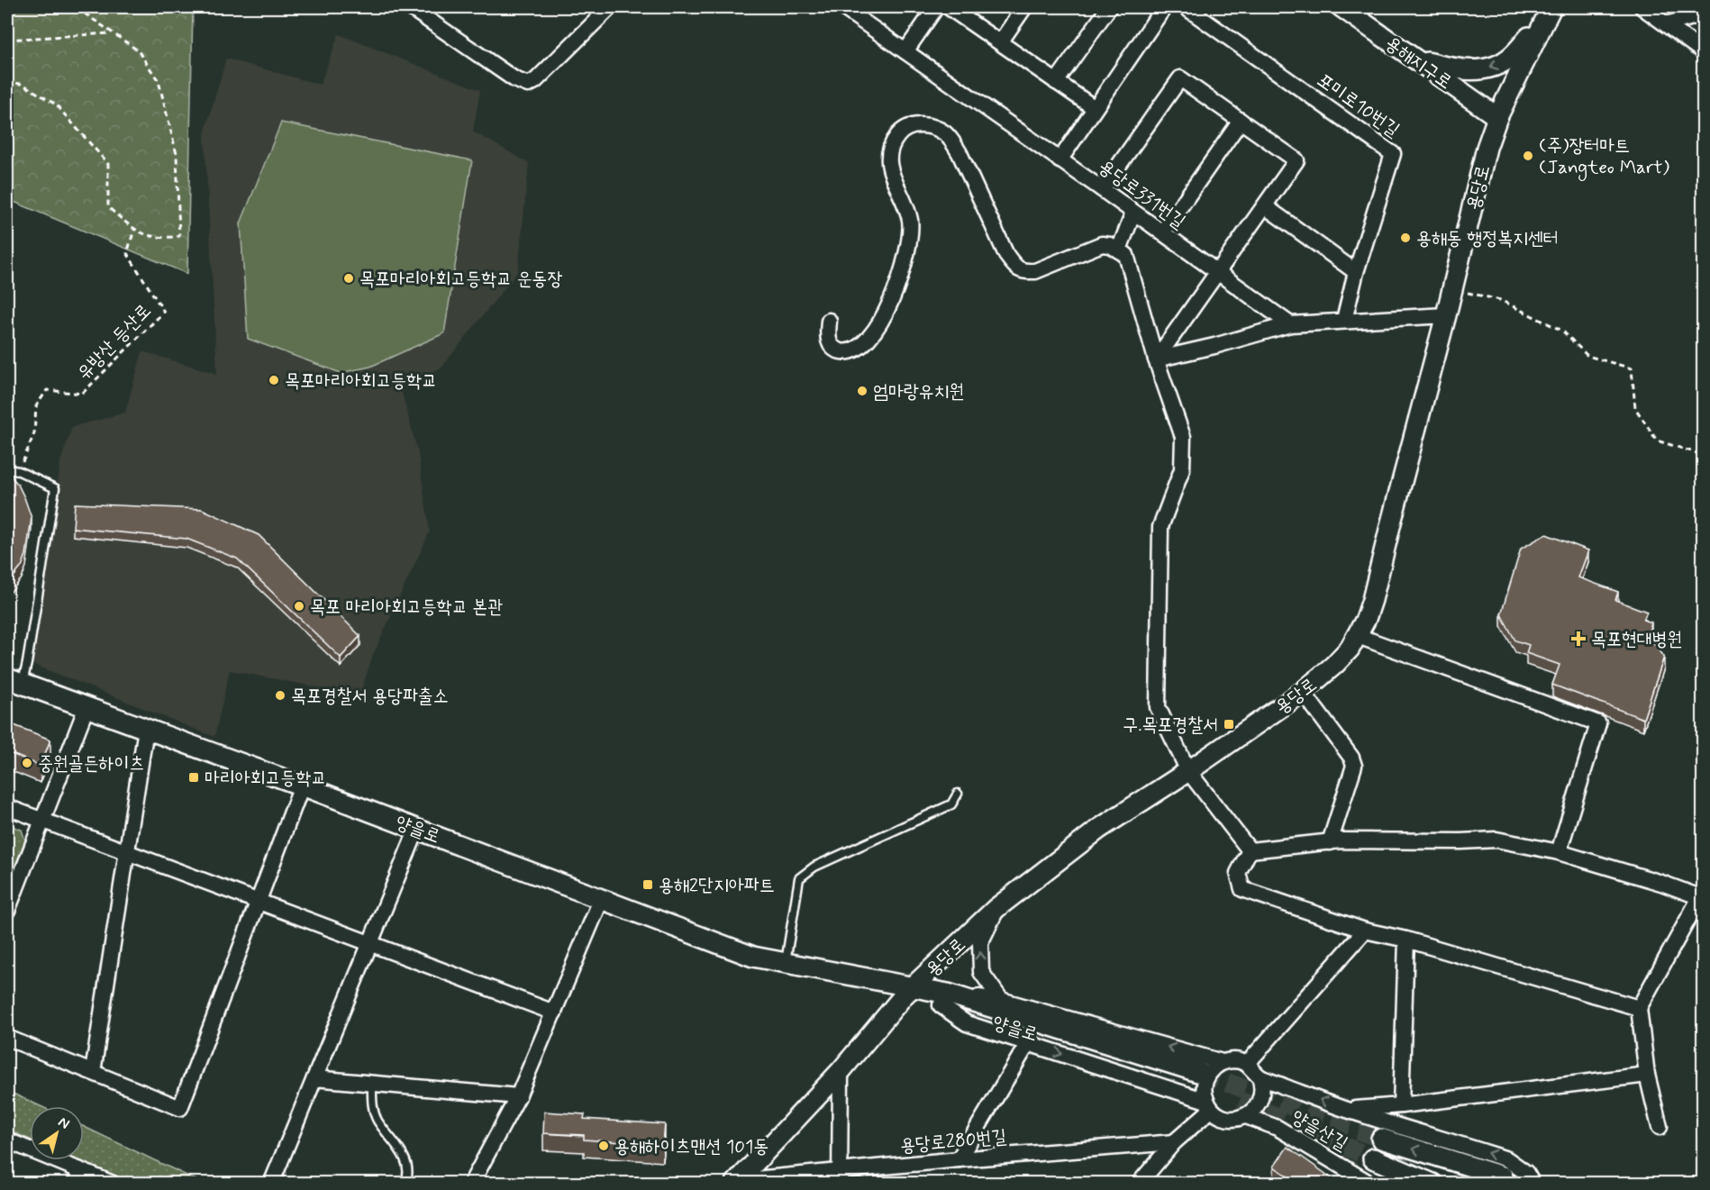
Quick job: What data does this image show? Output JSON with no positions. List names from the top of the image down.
{
  "streets": {
    "street": [
      "용해지구로",
      "포미로10번길",
      "용당로",
      "용당로331번길",
      "양을로",
      "양을산길",
      "용당로280번길"
    ],
    "path": ["유방산 등산로"]
  },
  "crossings": [
    ["용해지구로", "용당로"],
    ["용당로", "양을로"],
    ["용당로", "용당로280번길"]
  ],
  "places": {
    "other": [
      "(주)장터마트 (Jangteo Mart)",
      "용해동 행정복지센터",
      "목포마리아회고등학교 운동장",
      "목포마리아회고등학교",
      "엄마랑유치원",
      "목포 마리아회고등학교 본관",
      "목포경찰서 용당파출소",
      "중원골든하이츠",
      "용해하이츠맨션 101동"
    ],
    "health": ["목포현대병원"],
    "transit": ["구.목포경찰서", "마리아회고등학교", "용해2단지아파트"]
  },
  "north": "top right"
}
